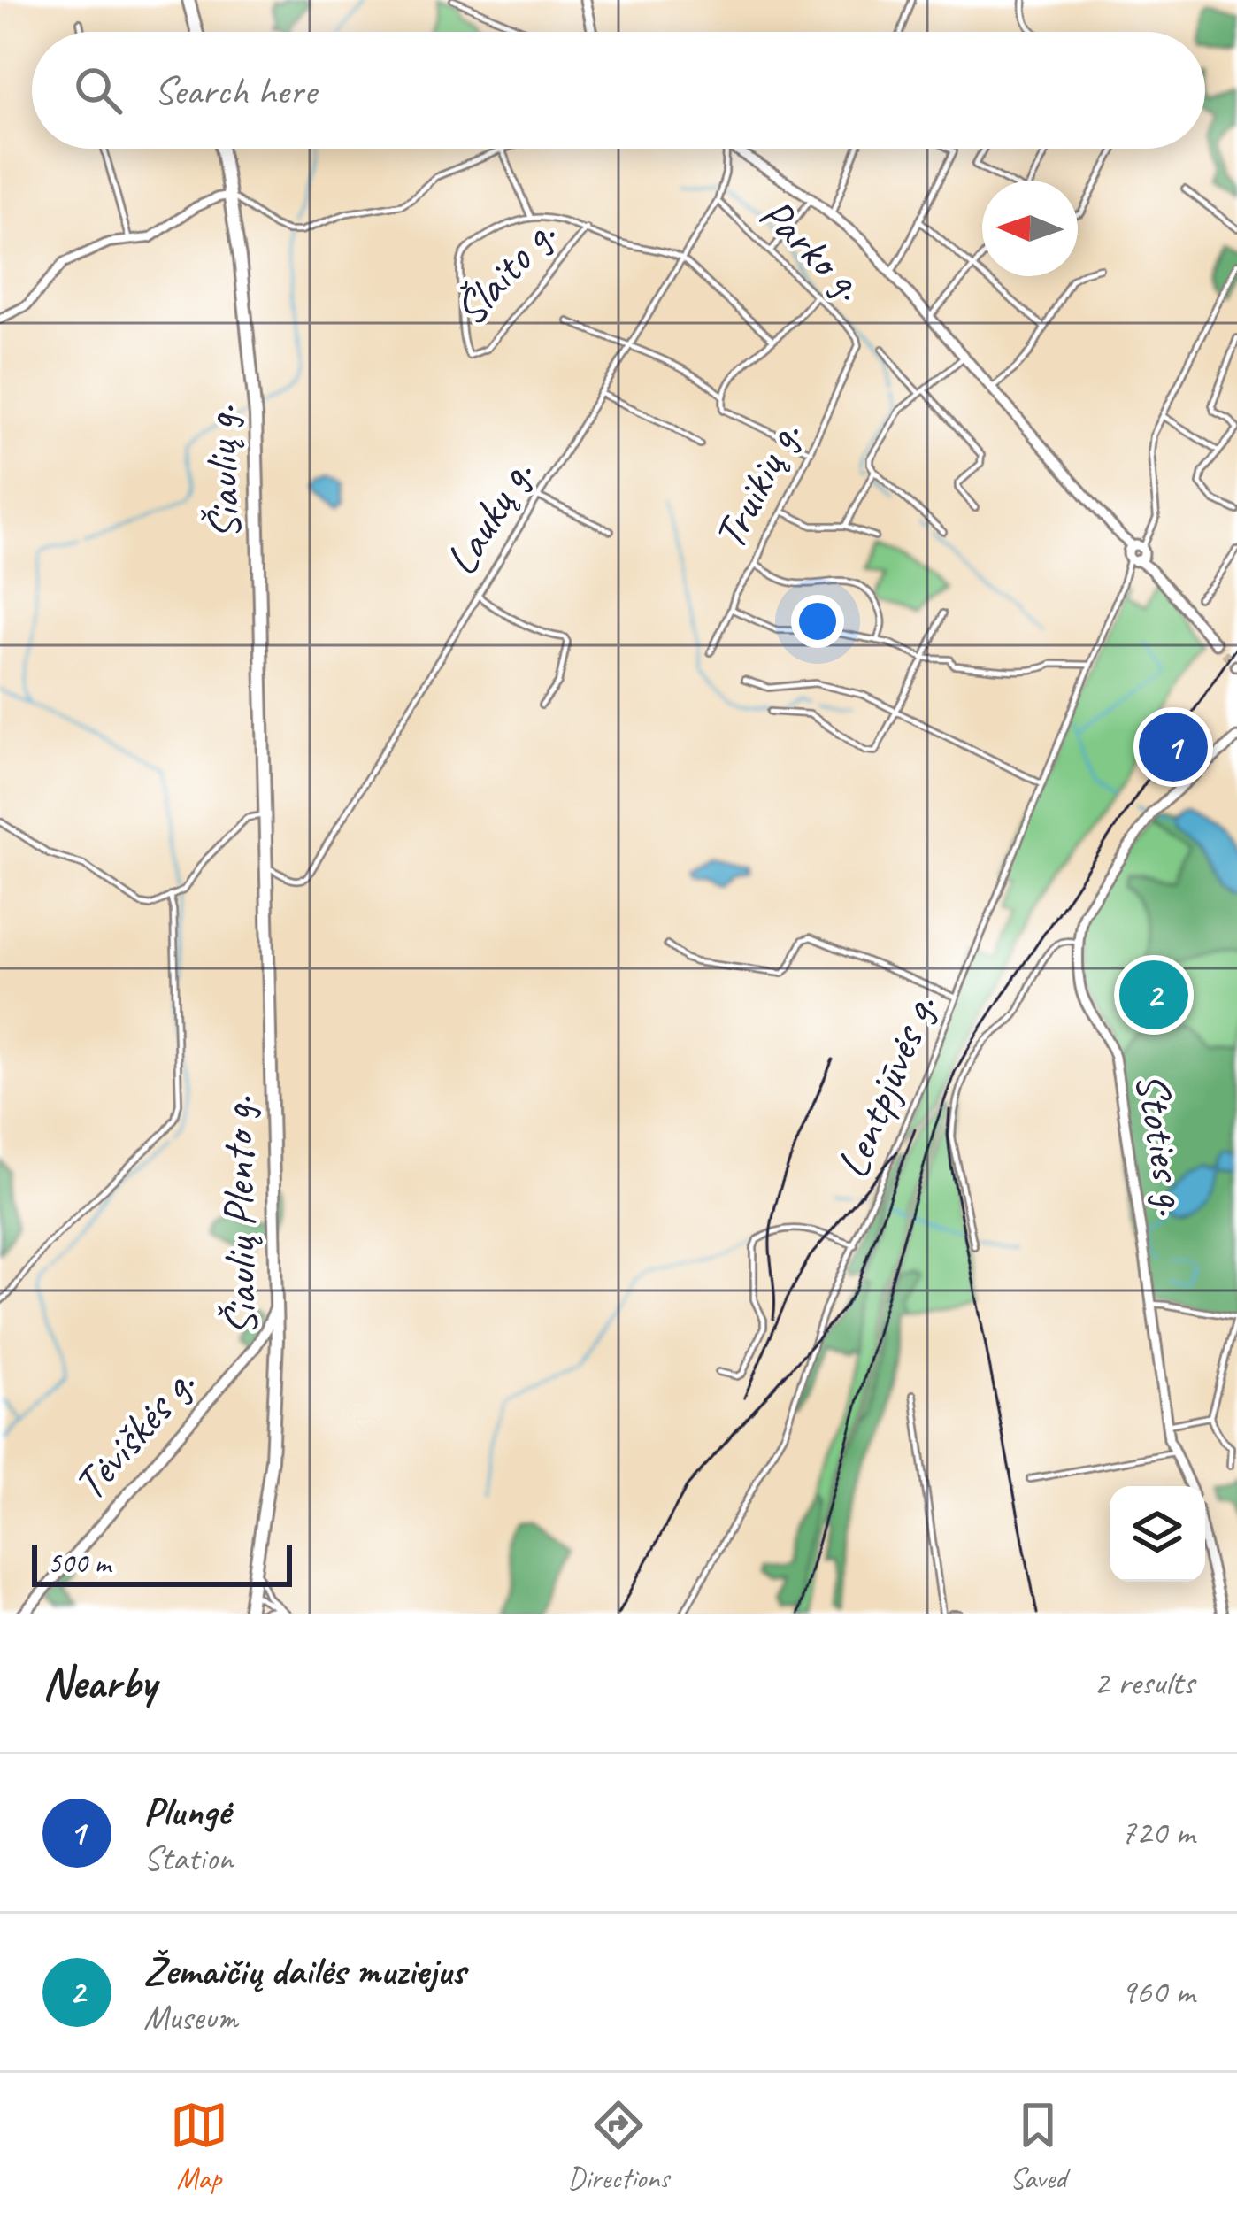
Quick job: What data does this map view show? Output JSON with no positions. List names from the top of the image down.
{
  "streets": {
    "highway": ["Šiaulių g.", "Šiaulių Plento g."],
    "main road": ["Stoties g.", "Tėviškės g."],
    "street": [
      "Parko g.",
      "Šlaito g.",
      "Truikių g.",
      "Laukų g.",
      "Lentpjūvės g."
    ]
  },
  "crossings": [
    ["Parko g.", "Truikių g."],
    ["Parko g.", "Laukų g."],
    ["Šiaulių g.", "Šiaulių Plento g."],
    ["Laukų g.", "Šiaulių Plento g."],
    ["Šiaulių Plento g.", "Tėviškės g."]
  ],
  "scale_bar": "500 m",
  "north": "left",
  "page": {
    "search": "Search here",
    "pins": ["1", "2"],
    "scale": "500 m",
    "heading": ["Nearby", "2 results"],
    "list": [
      {
        "mark": "1",
        "name": "Plungė",
        "note": "Station",
        "value": "720 m"
      },
      {
        "mark": "2",
        "name": "Žemaičių dailės muziejus",
        "note": "Museum",
        "value": "960 m"
      }
    ],
    "nav": ["Map", "Directions", "Saved"]
  }
}
